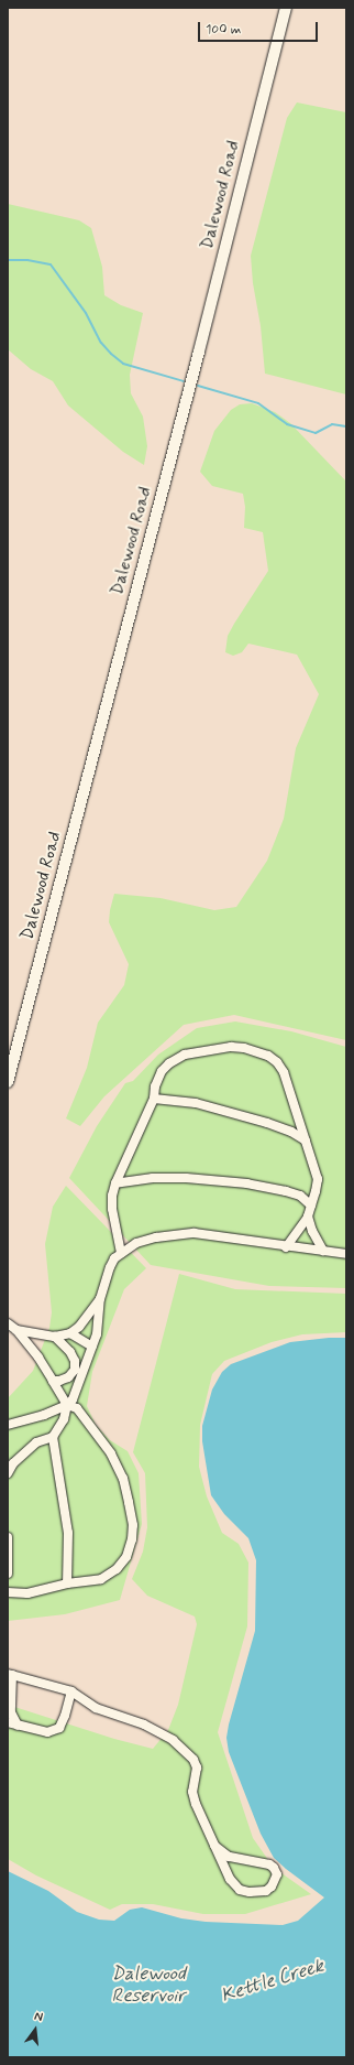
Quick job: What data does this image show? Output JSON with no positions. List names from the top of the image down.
{
  "streets": {
    "main road": ["Dalewood Road"]
  },
  "water": ["Dalewood Reservoir", "Kettle Creek"],
  "scale_bar": "100 m",
  "north": "top"
}
